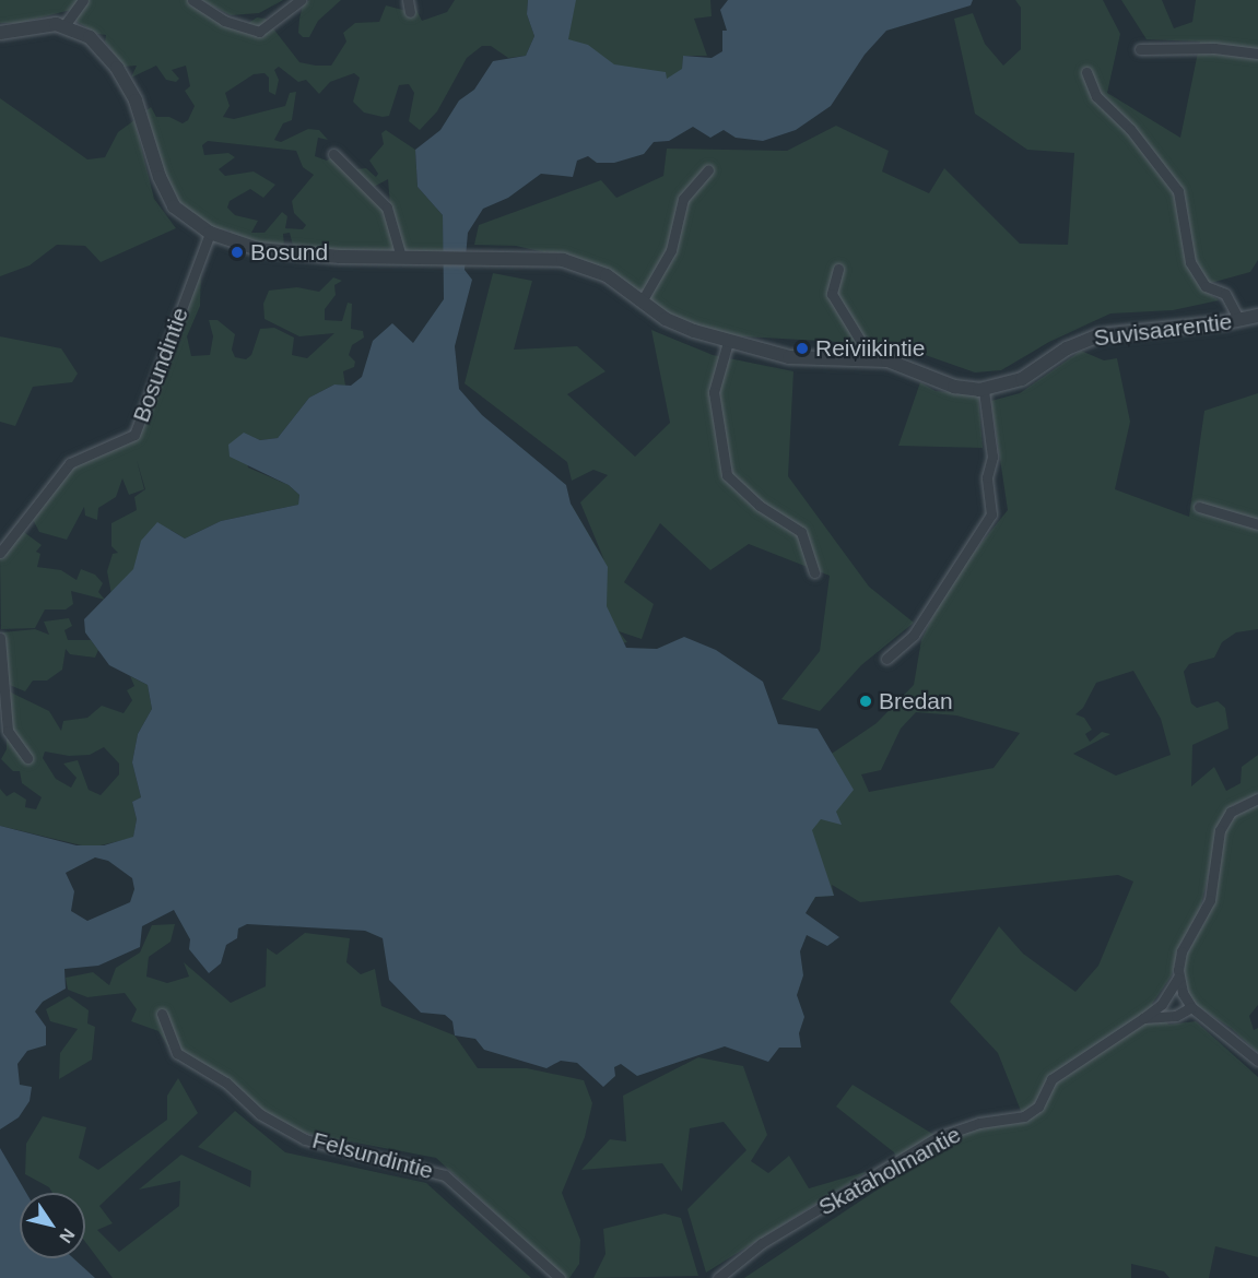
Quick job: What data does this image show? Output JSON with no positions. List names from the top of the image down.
{
  "streets": {
    "street": [
      "Suvisaarentie",
      "Bosundintie",
      "Felsundintie",
      "Skataholmantie"
    ]
  },
  "crossings": [
    ["Suvisaarentie", "Bosundintie"]
  ],
  "places": ["Bosund", "Reiviikintie", "Bredan"],
  "north": "bottom right"
}
